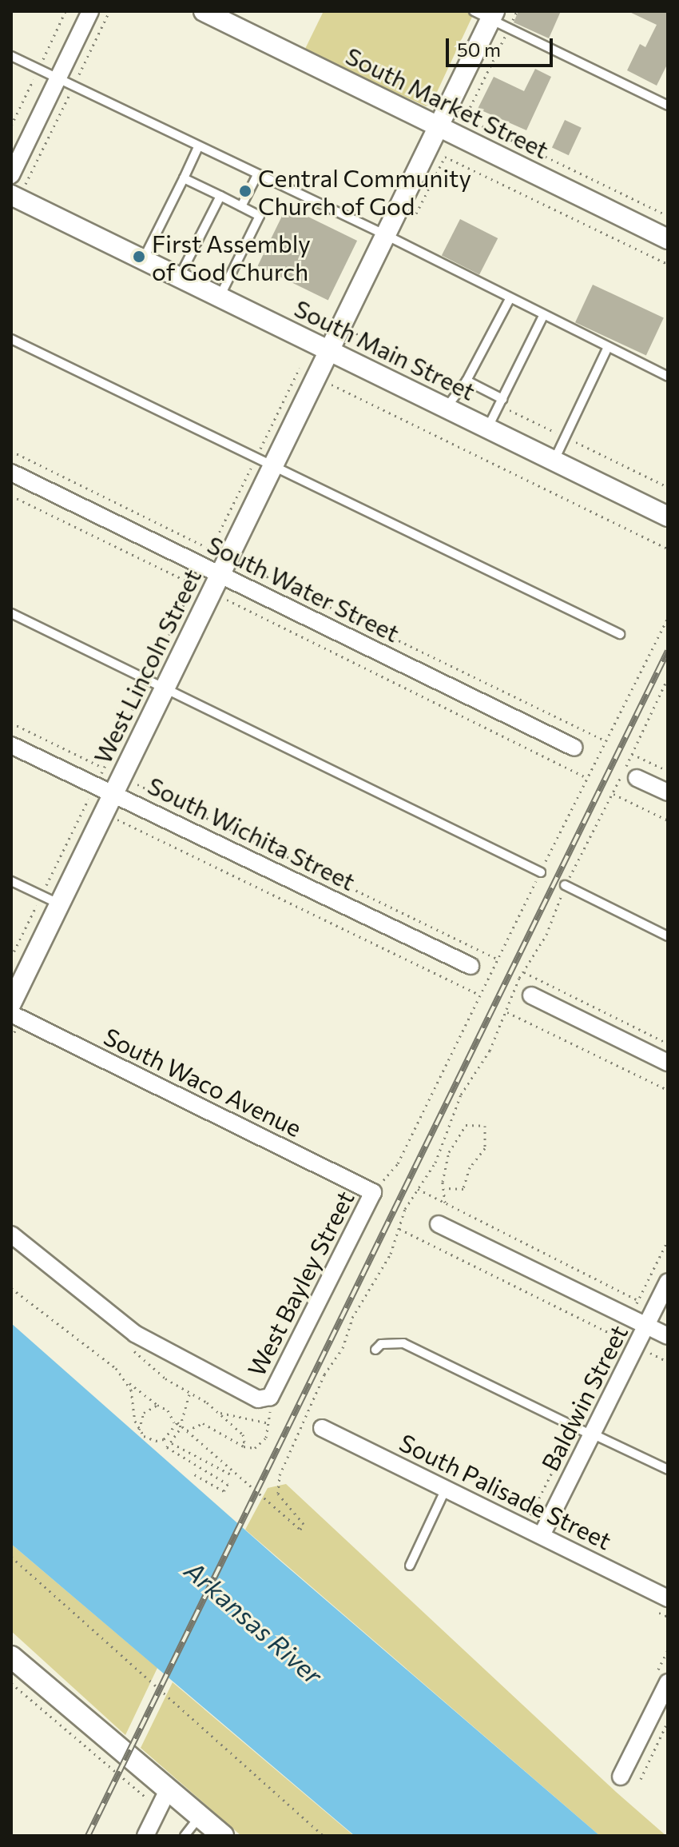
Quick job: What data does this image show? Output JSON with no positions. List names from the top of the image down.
{
  "streets": {
    "street": [
      "South Market Street",
      "South Main Street",
      "South Water Street",
      "West Lincoln Street",
      "South Wichita Street",
      "South Waco Avenue",
      "West Bayley Street",
      "Baldwin Street",
      "South Palisade Street"
    ]
  },
  "crossings": [
    ["South Market Street", "West Lincoln Street"],
    ["South Main Street", "West Lincoln Street"],
    ["South Water Street", "West Lincoln Street"],
    ["West Lincoln Street", "South Wichita Street"],
    ["South Waco Avenue", "West Bayley Street"],
    ["Baldwin Street", "South Palisade Street"]
  ],
  "water": ["Arkansas River"],
  "places": ["Central Community Church of God", "First Assembly of God Church"],
  "scale_bar": "50 m"
}
